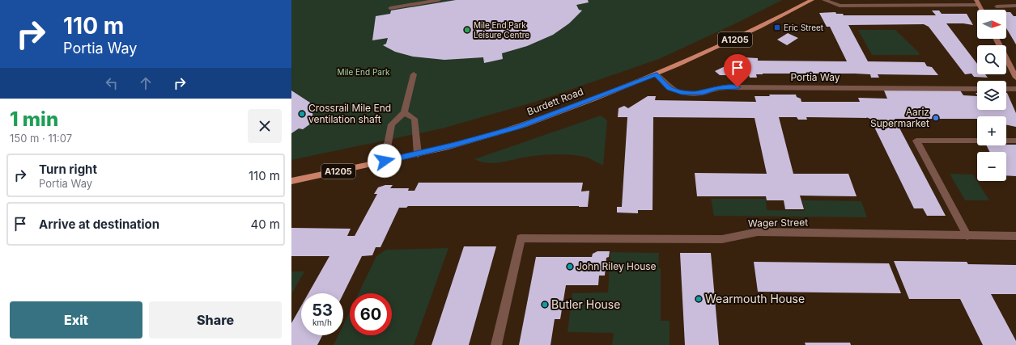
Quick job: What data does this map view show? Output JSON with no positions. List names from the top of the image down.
{
  "streets": {
    "main road": ["A1205", "Burdett Road"],
    "street": ["Portia Way", "Wager Street"]
  },
  "crossings": [
    ["Portia Way", "Burdett Road"]
  ],
  "parks": ["Mile End Park"],
  "places": {
    "transit": ["Eric Street"],
    "other": [
      "Mile End Park Leisure Centre",
      "Crossrail Mile End ventilation shaft",
      "Aariz Supermarket",
      "John Riley House",
      "Wearmouth House",
      "Butler House"
    ]
  },
  "north": "right",
  "page": {
    "turn": ["110 m", "Portia Way"],
    "map_buttons": ["+", "−"],
    "heading": ["1 min", "150 m · 11:07"],
    "list": [
      {
        "name": "Turn right",
        "note": "Portia Way",
        "value": "110 m"
      },
      {
        "name": "Arrive at destination",
        "value": "40 m"
      }
    ],
    "speed": "53 km/h",
    "limit": "60",
    "buttons": ["Exit", "Share"]
  }
}
